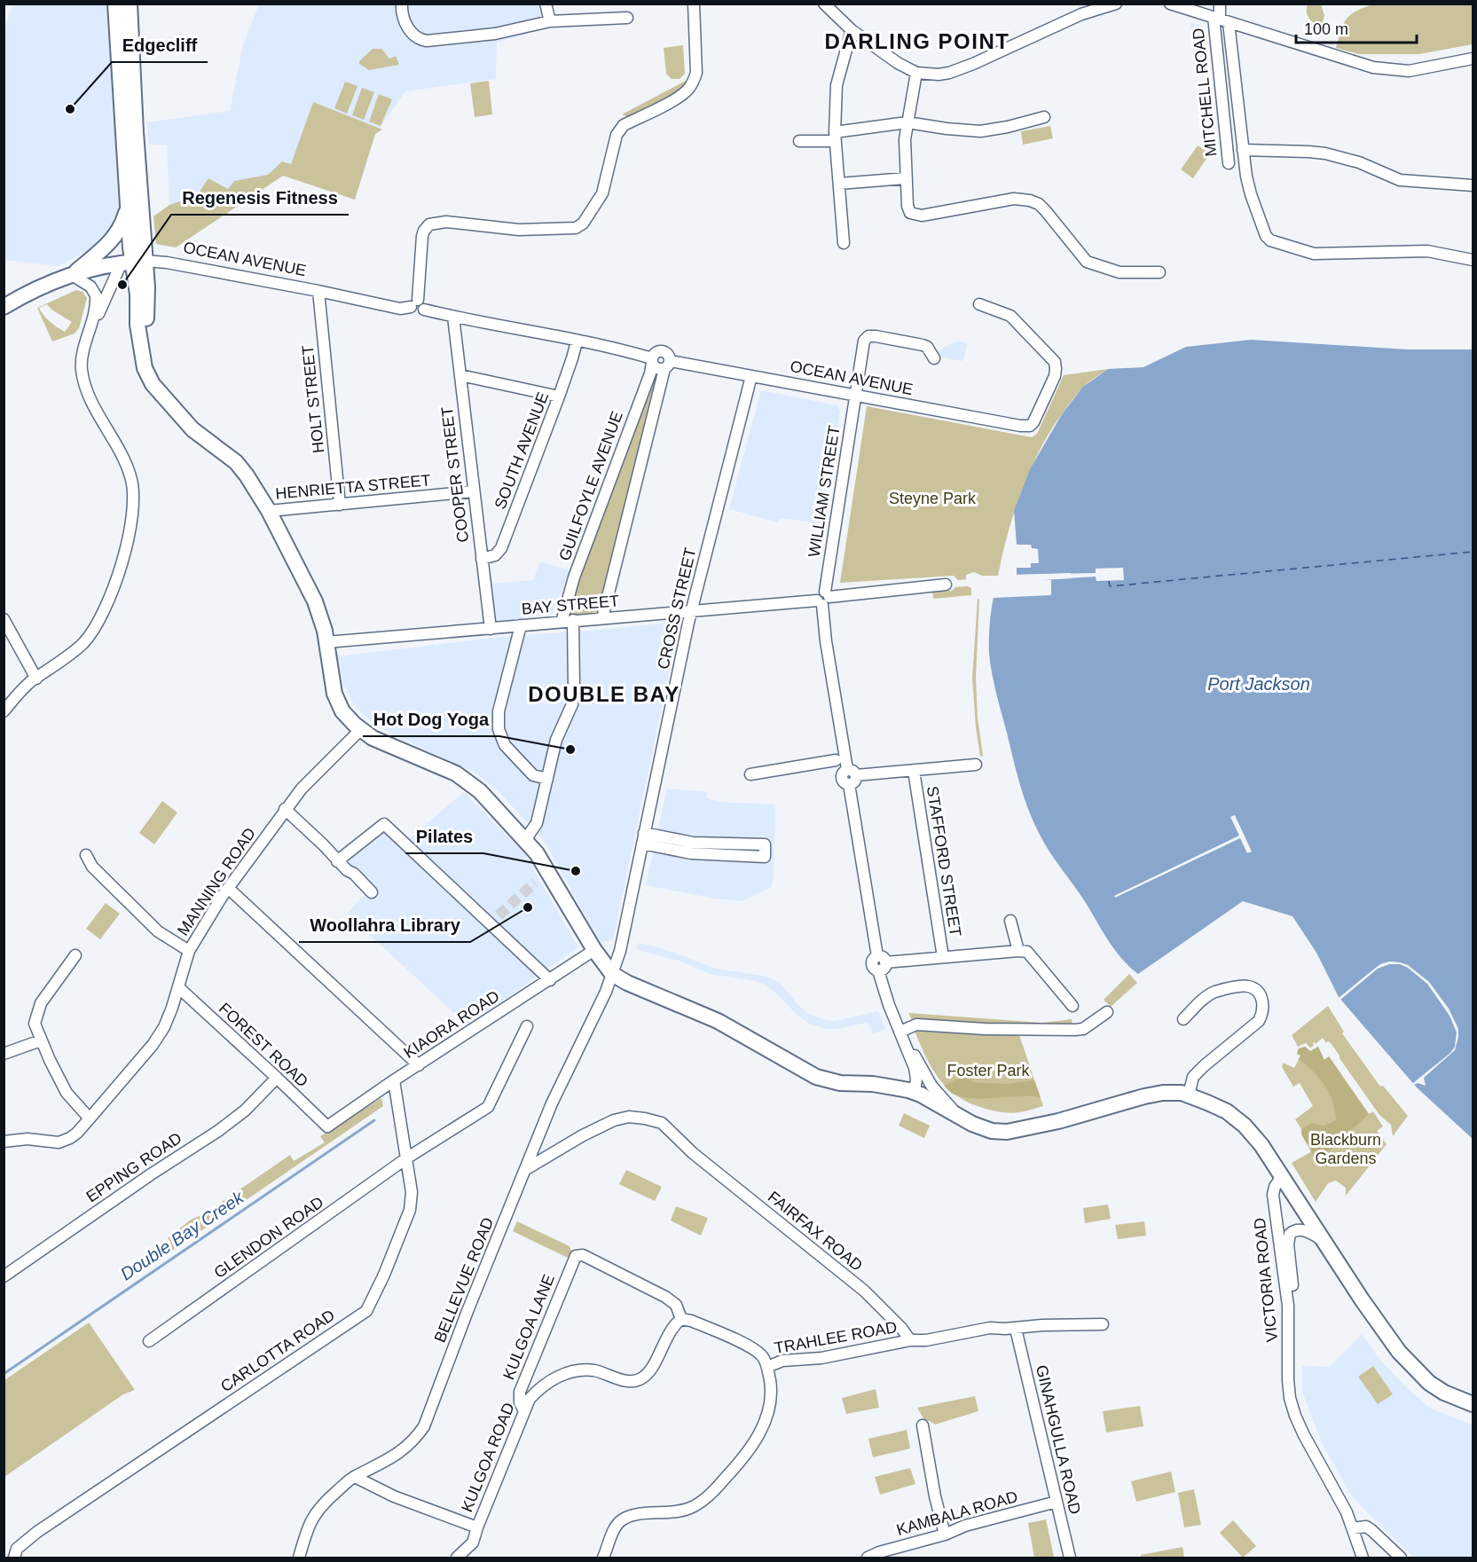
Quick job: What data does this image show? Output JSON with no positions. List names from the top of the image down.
{
  "streets": {
    "main road": ["OCEAN AVENUE"],
    "street": [
      "MITCHELL ROAD",
      "HOLT STREET",
      "SOUTH AVENUE",
      "COOPER STREET",
      "GUILFOYLE AVENUE",
      "HENRIETTA STREET",
      "WILLIAM STREET",
      "BAY STREET",
      "CROSS STREET",
      "STAFFORD STREET",
      "MANNING ROAD",
      "KIAORA ROAD",
      "FOREST ROAD",
      "EPPING ROAD",
      "FAIRFAX ROAD",
      "GLENDON ROAD",
      "BELLEVUE ROAD",
      "VICTORIA ROAD",
      "KULGOA LANE",
      "TRAHLEE ROAD",
      "CARLOTTA ROAD",
      "GINAHGULLA ROAD",
      "KULGOA ROAD",
      "KAMBALA ROAD"
    ]
  },
  "crossings": [
    ["OCEAN AVENUE", "HOLT STREET"],
    ["OCEAN AVENUE", "SOUTH AVENUE"],
    ["OCEAN AVENUE", "COOPER STREET"],
    ["OCEAN AVENUE", "GUILFOYLE AVENUE"],
    ["OCEAN AVENUE", "WILLIAM STREET"],
    ["OCEAN AVENUE", "CROSS STREET"],
    ["HOLT STREET", "HENRIETTA STREET"],
    ["SOUTH AVENUE", "COOPER STREET"],
    ["COOPER STREET", "HENRIETTA STREET"],
    ["COOPER STREET", "BAY STREET"],
    ["GUILFOYLE AVENUE", "BAY STREET"],
    ["WILLIAM STREET", "BAY STREET"],
    ["BAY STREET", "CROSS STREET"],
    ["CROSS STREET", "BELLEVUE ROAD"],
    ["MANNING ROAD", "FOREST ROAD"],
    ["KIAORA ROAD", "FOREST ROAD"],
    ["KIAORA ROAD", "CARLOTTA ROAD"],
    ["FOREST ROAD", "EPPING ROAD"],
    ["FAIRFAX ROAD", "BELLEVUE ROAD"],
    ["FAIRFAX ROAD", "TRAHLEE ROAD"],
    ["GLENDON ROAD", "CARLOTTA ROAD"],
    ["KULGOA LANE", "KULGOA ROAD"],
    ["GINAHGULLA ROAD", "KAMBALA ROAD"]
  ],
  "districts": ["DARLING POINT", "DOUBLE BAY"],
  "water": ["Port Jackson", "Double Bay Creek"],
  "parks": ["Steyne Park", "Foster Park", "Blackburn Gardens"],
  "places": [
    "Edgecliff",
    "Regenesis Fitness",
    "Hot Dog Yoga",
    "Pilates",
    "Woollahra Library"
  ],
  "scale_bar": "100 m"
}
